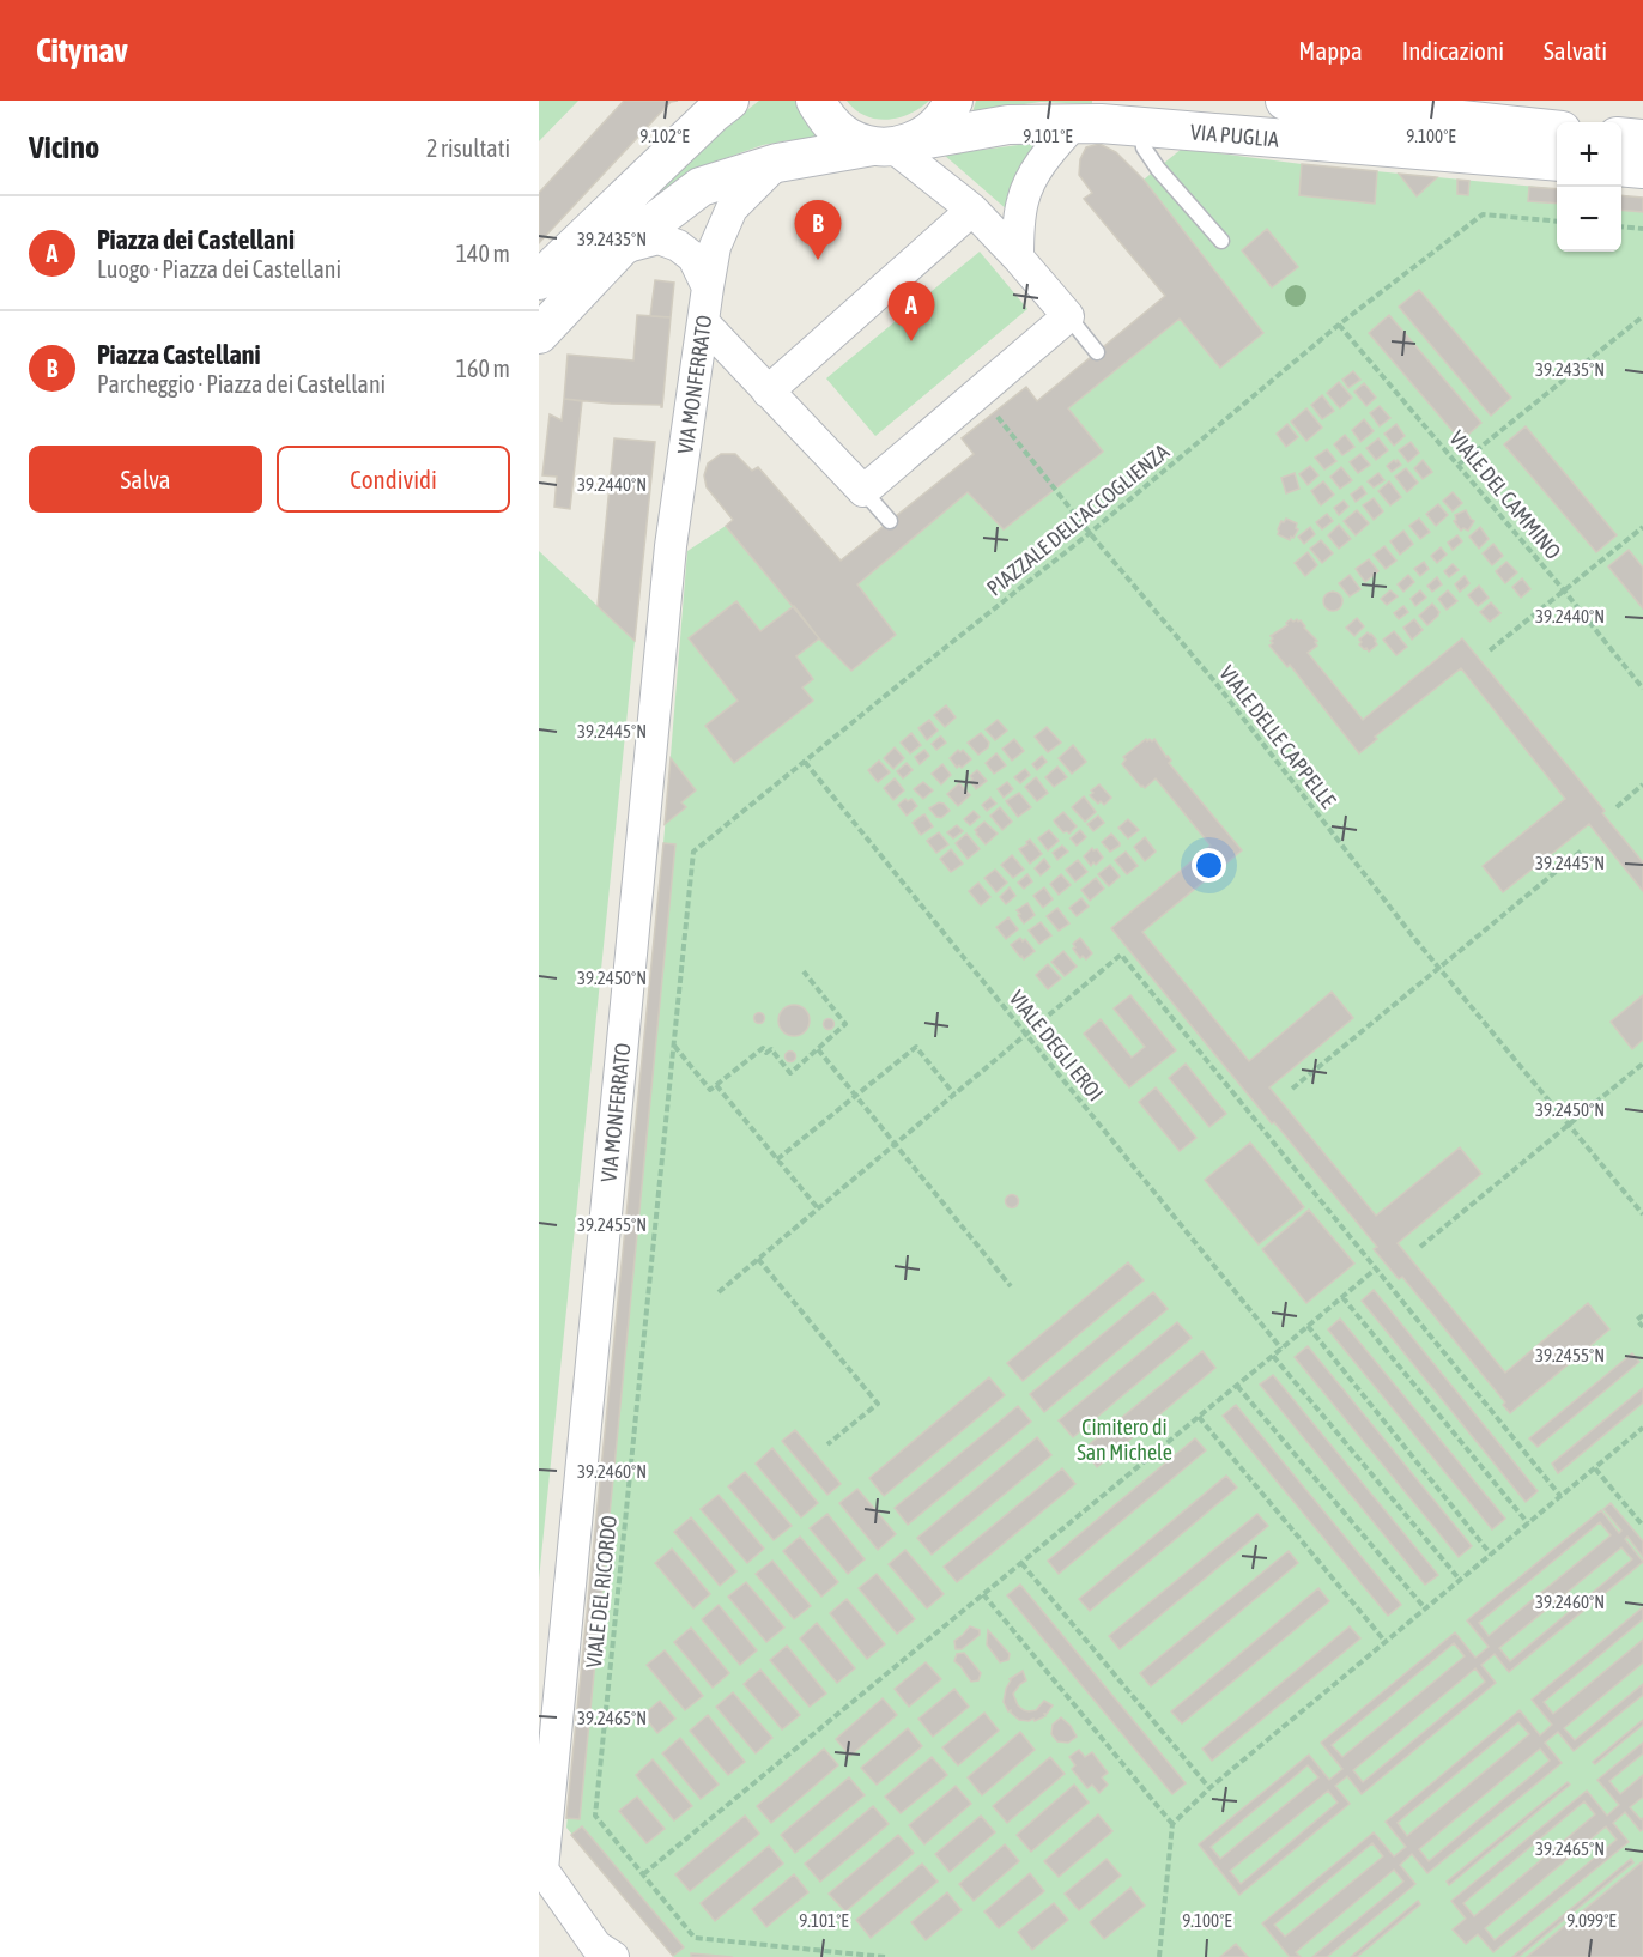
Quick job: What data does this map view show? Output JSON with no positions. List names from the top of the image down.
{
  "streets": {
    "street": ["VIA PUGLIA", "VIA MONFERRATO"],
    "path": [
      "VIALE DEL CAMMINO",
      "PIAZZALE DELL'ACCOGLIENZA",
      "VIALE DELLE CAPPELLE",
      "VIALE DEGLI EROI",
      "VIALE DEL RICORDO"
    ]
  },
  "crossings": [
    ["VIA PUGLIA", "VIA MONFERRATO"],
    ["VIALE DEL CAMMINO", "PIAZZALE DELL'ACCOGLIENZA"],
    ["PIAZZALE DELL'ACCOGLIENZA", "VIALE DELLE CAPPELLE"],
    ["PIAZZALE DELL'ACCOGLIENZA", "VIALE DEGLI EROI"],
    ["PIAZZALE DELL'ACCOGLIENZA", "VIALE DEL RICORDO"]
  ],
  "parks": ["Cimitero di San Michele"],
  "page": {
    "header": "Citynav",
    "nav": ["Mappa", "Indicazioni", "Salvati"],
    "heading": ["Vicino", "2 risultati"],
    "map_buttons": ["+", "−"],
    "list": [
      {
        "mark": "A",
        "name": "Piazza dei Castellani",
        "note": "Luogo · Piazza dei Castellani",
        "value": "140 m"
      },
      {
        "mark": "B",
        "name": "Piazza Castellani",
        "note": "Parcheggio · Piazza dei Castellani",
        "value": "160 m"
      }
    ],
    "pins": ["B", "A"],
    "buttons": ["Salva", "Condividi"]
  },
  "coordinates": [
    "9.102°E",
    "9.101°E",
    "9.100°E",
    "39.2435°N",
    "39.2440°N",
    "39.2445°N",
    "39.2450°N",
    "39.2455°N",
    "39.2460°N",
    "39.2465°N",
    "9.099°E"
  ]
}
